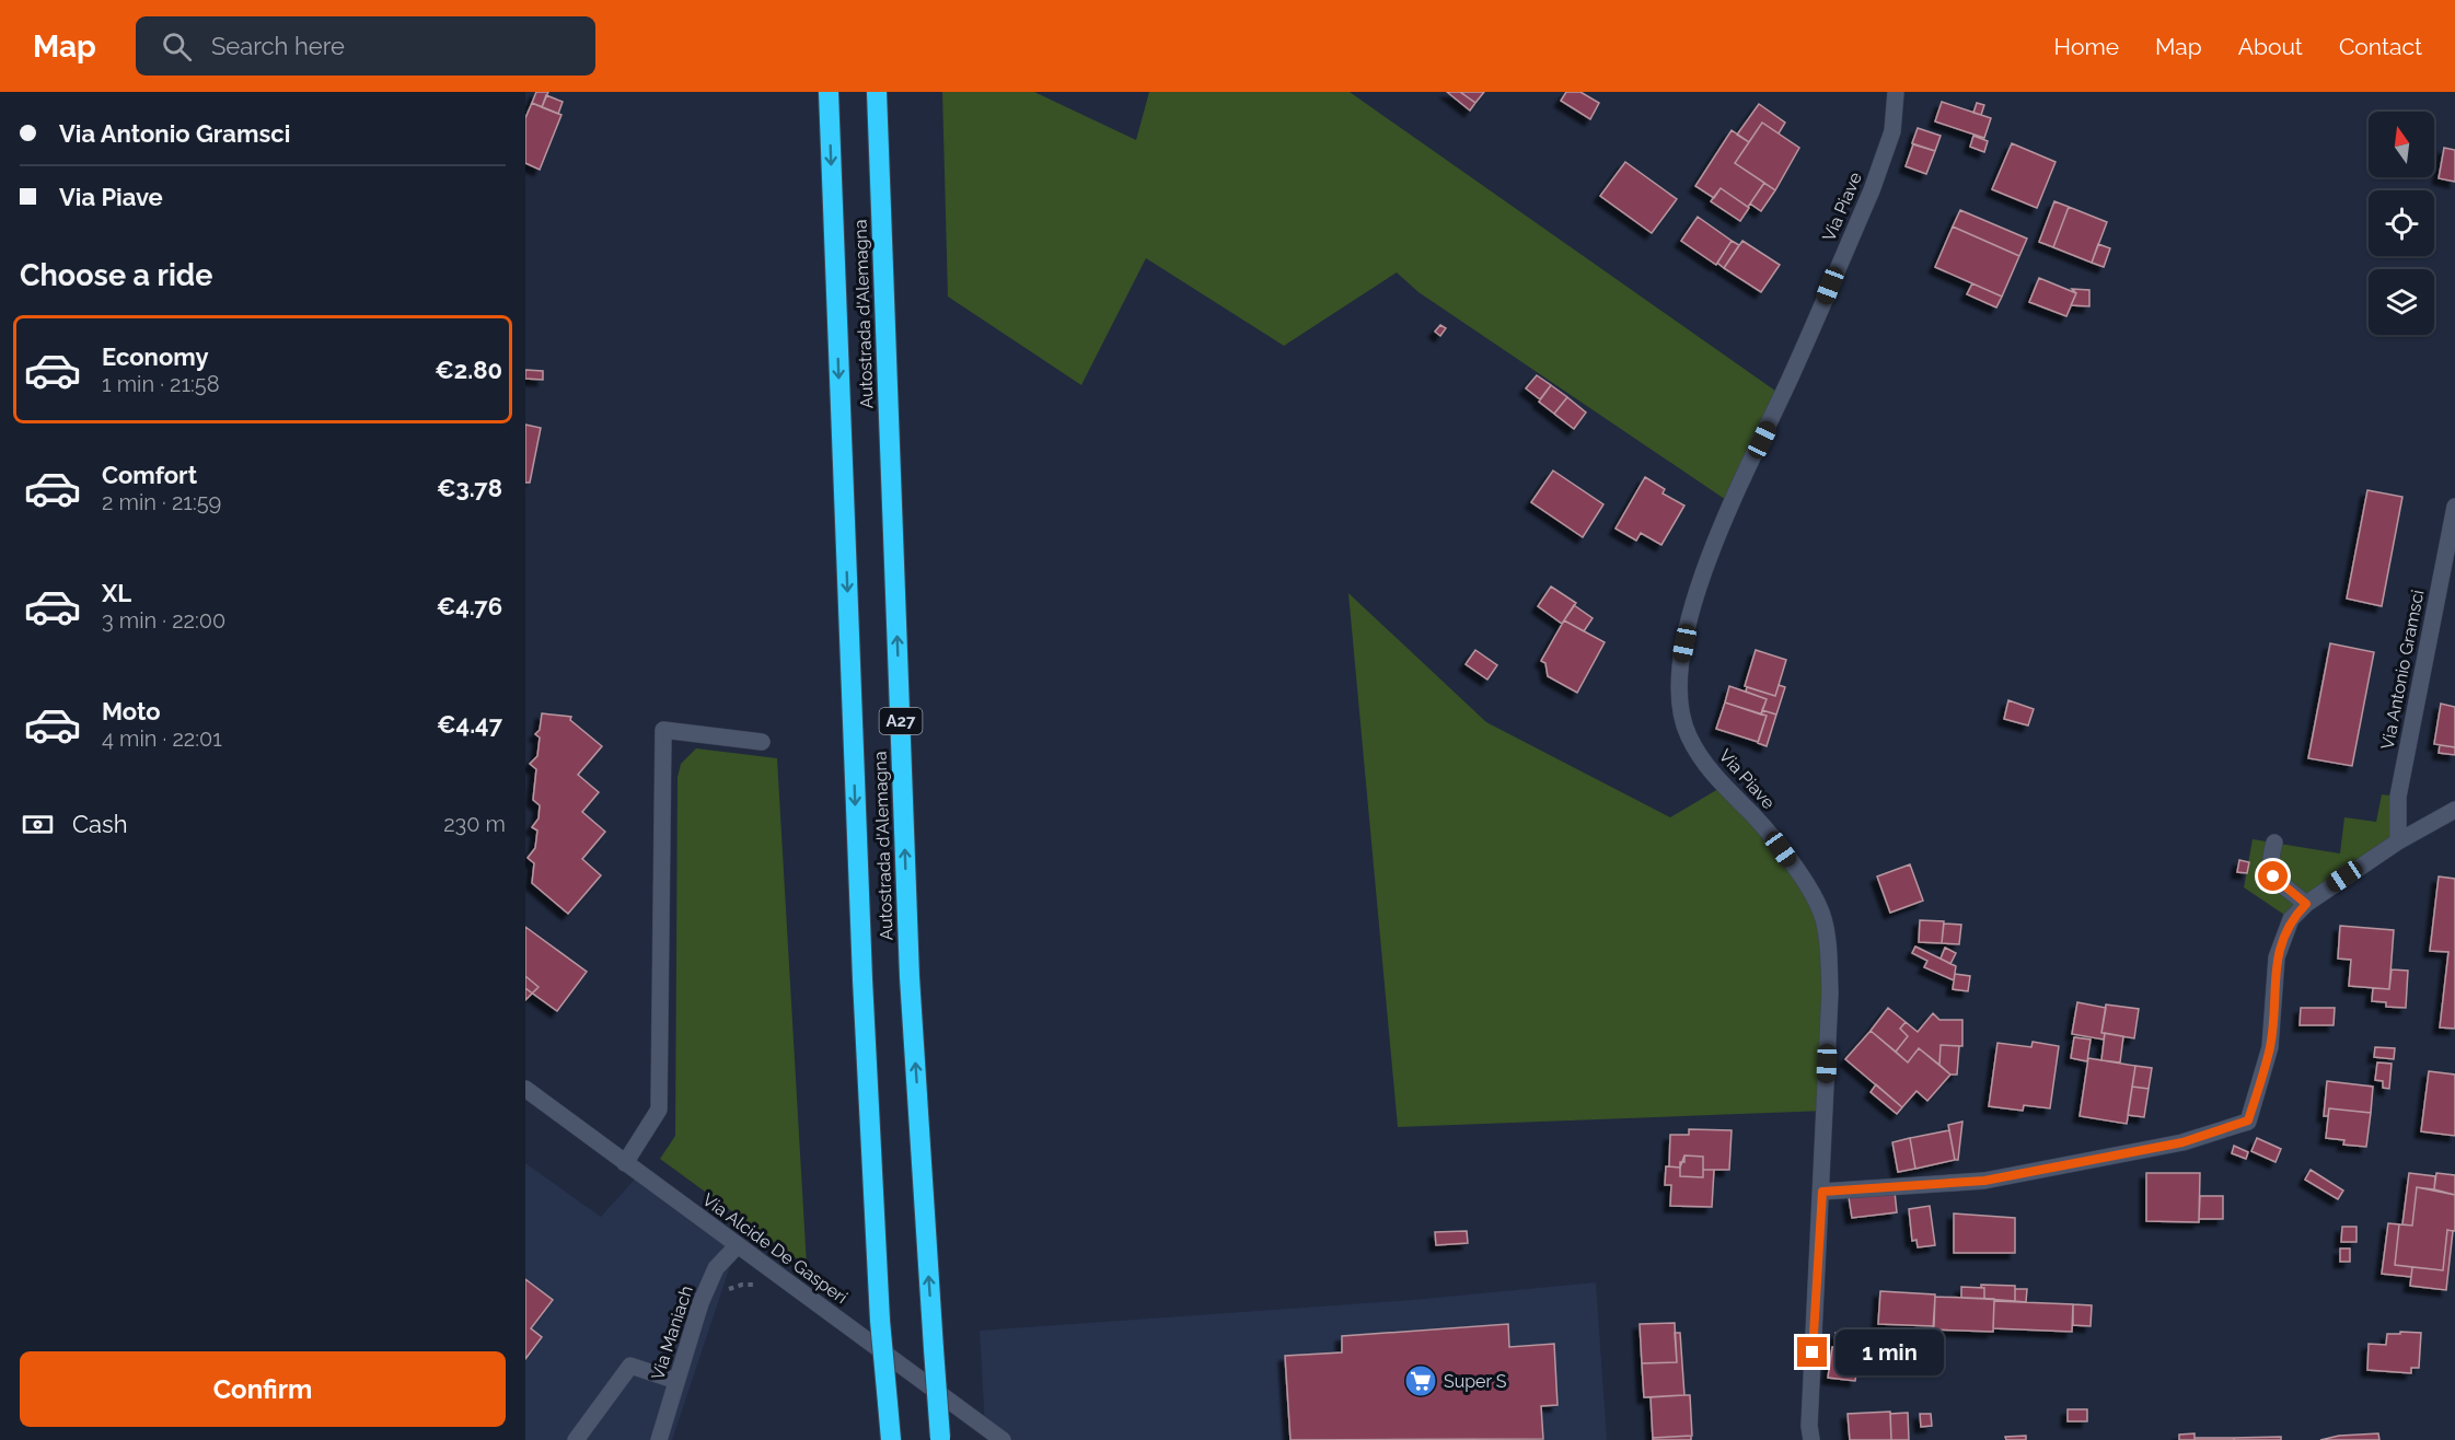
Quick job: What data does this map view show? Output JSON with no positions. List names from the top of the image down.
{
  "streets": {
    "highway": ["Autostrada d'Alemagna", "A27"],
    "street": [
      "Via Piave",
      "Via Antonio Gramsci",
      "Via Alcide De Gasperi",
      "Via Maniach"
    ]
  },
  "crossings": [
    ["Via Alcide De Gasperi", "Via Maniach"]
  ],
  "places": {
    "supermarket": ["Super S"]
  },
  "north": "top",
  "page": {
    "header": "Map",
    "search": "Search here",
    "nav": [
      "Home",
      "Map",
      "About",
      "Contact"
    ],
    "banner": ["Via Antonio Gramsci", "Via Piave"],
    "heading": "Choose a ride",
    "list": [
      {
        "name": "Economy",
        "note": "1 min · 21:58",
        "value": "€2.80"
      },
      {
        "name": "Comfort",
        "note": "2 min · 21:59",
        "value": "€3.78"
      },
      {
        "name": "XL",
        "note": "3 min · 22:00",
        "value": "€4.76"
      },
      {
        "name": "Moto",
        "note": "4 min · 22:01",
        "value": "€4.47"
      }
    ],
    "pay": ["Cash", "230 m"],
    "bubble": "1 min",
    "buttons": "Confirm"
  }
}
